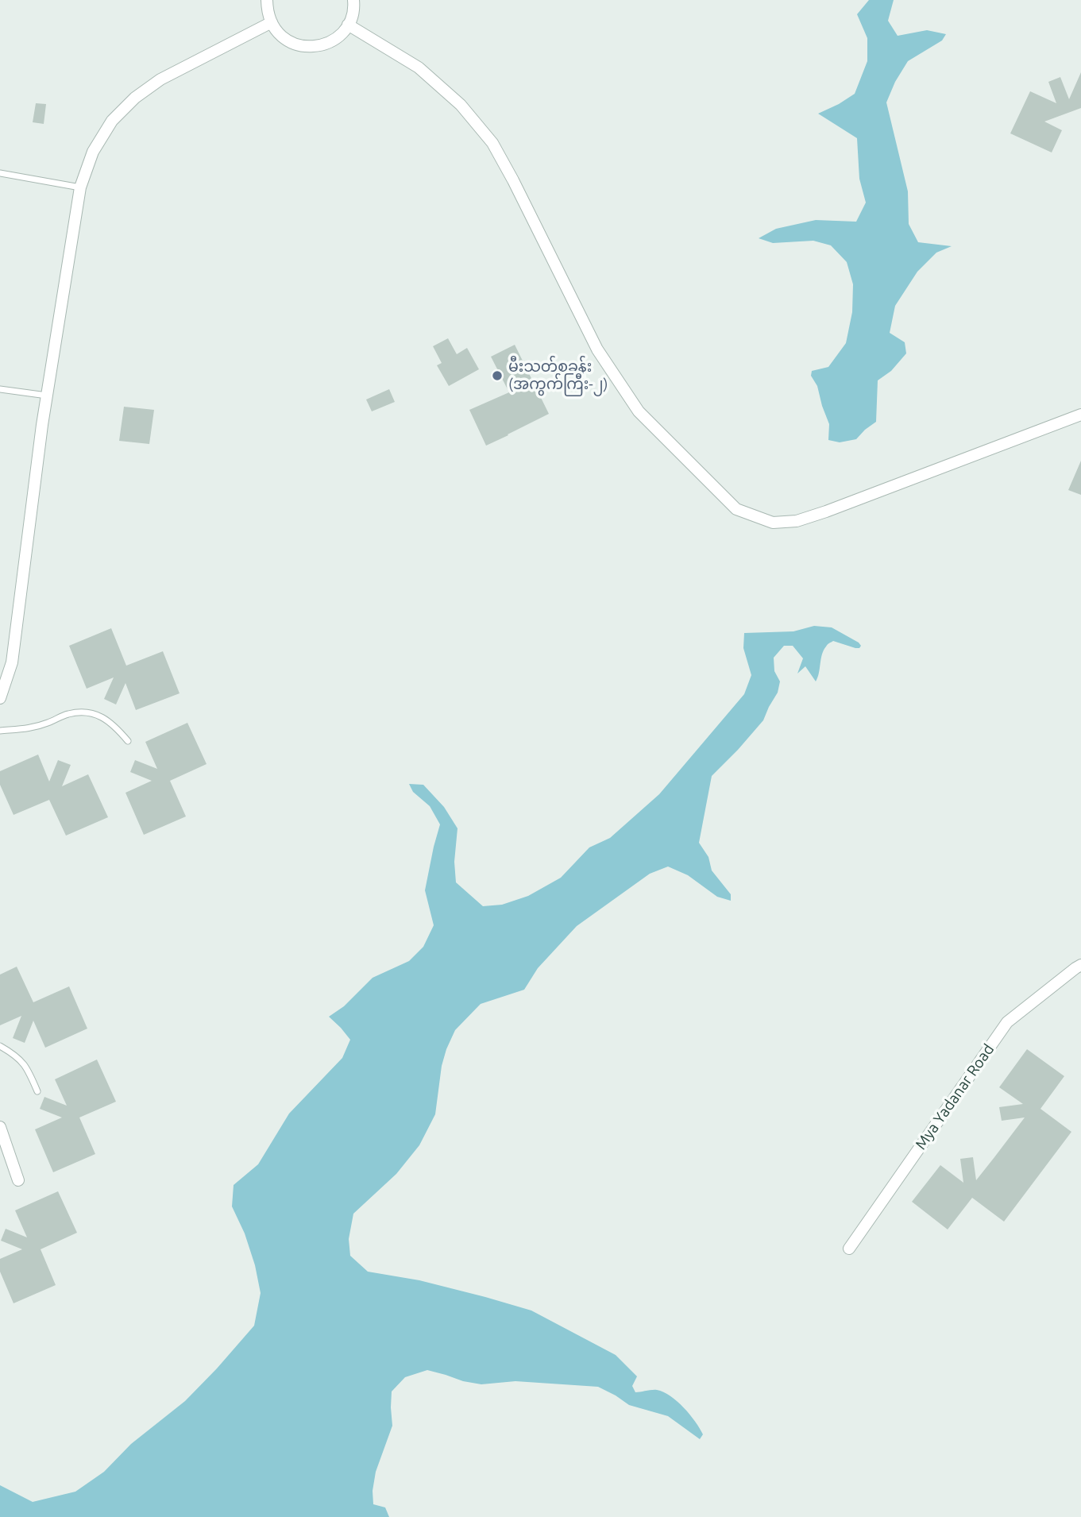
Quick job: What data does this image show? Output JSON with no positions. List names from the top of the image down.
{
  "streets": {
    "street": ["Mya Yadanar Road"]
  },
  "places": ["မီးသတ်စခန်း (အကွက်ကြီး-၂)"]
}
